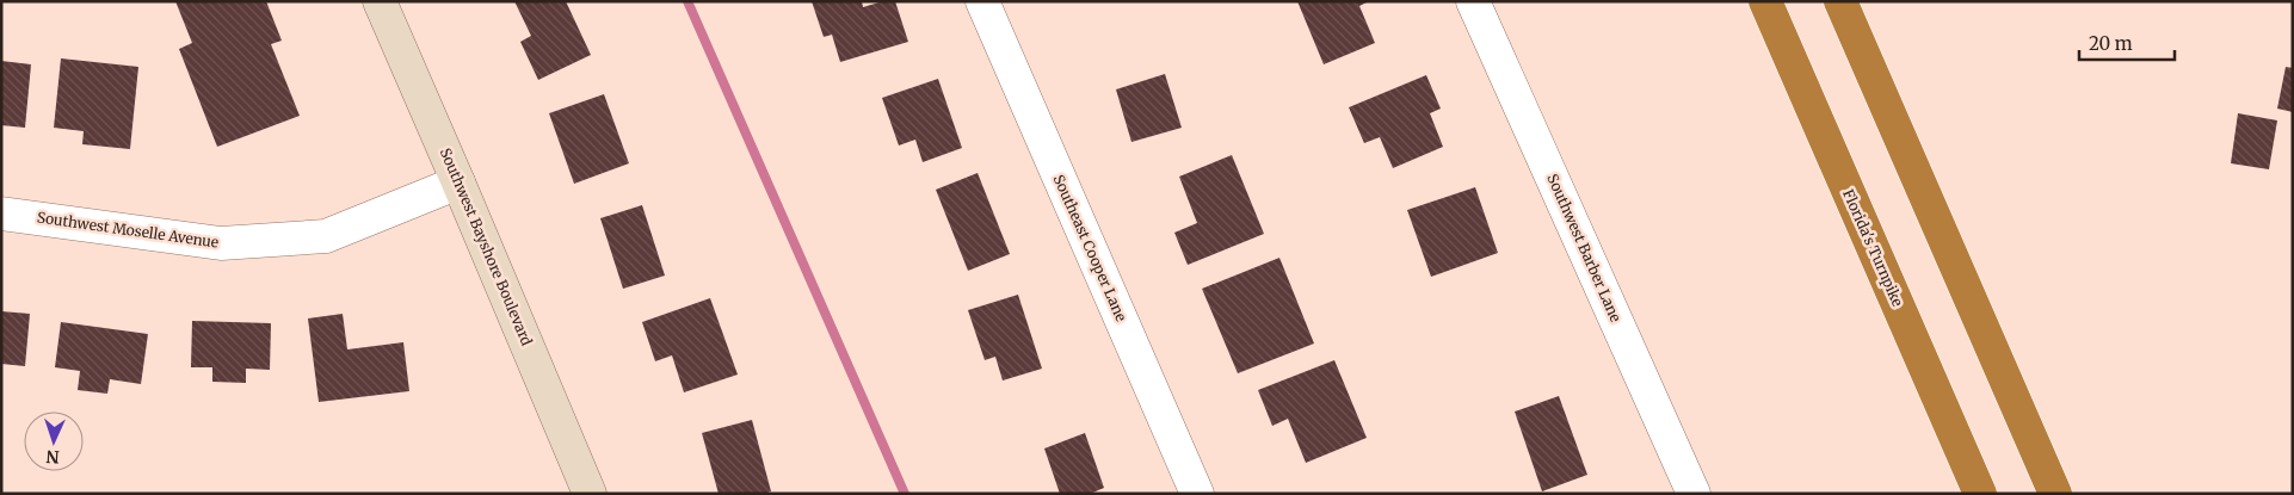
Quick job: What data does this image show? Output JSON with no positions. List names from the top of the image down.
{
  "streets": {
    "highway": ["Florida's Turnpike"],
    "street": [
      "Southwest Moselle Avenue",
      "Southwest Bayshore Boulevard",
      "Southeast Cooper Lane",
      "Southwest Barber Lane"
    ]
  },
  "crossings": [
    ["Southwest Moselle Avenue", "Southwest Bayshore Boulevard"]
  ],
  "scale_bar": "20 m",
  "north": "bottom"
}
